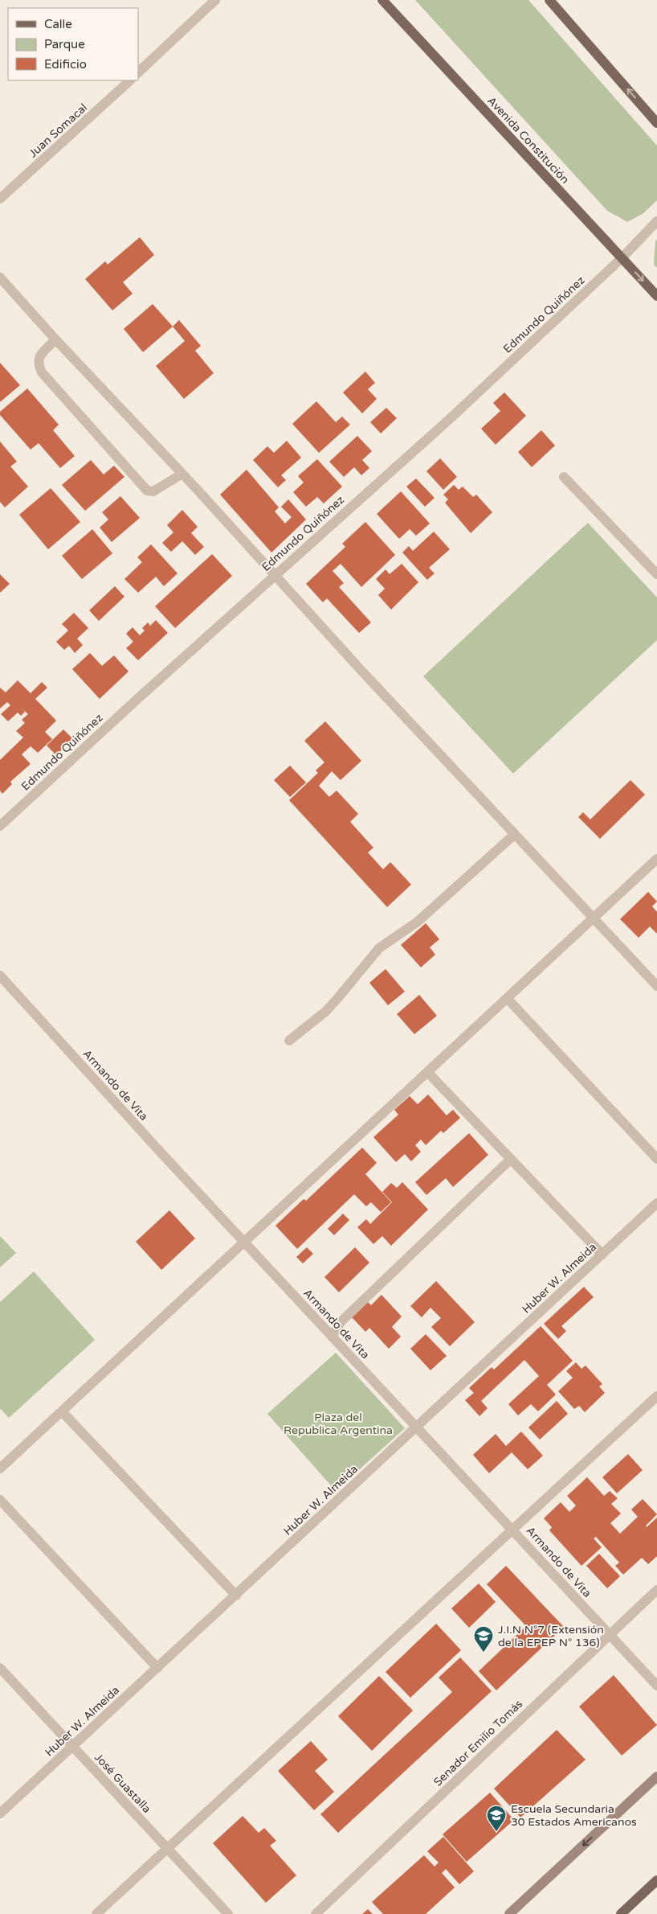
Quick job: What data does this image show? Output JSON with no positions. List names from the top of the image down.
{
  "streets": {
    "main road": ["Avenida Constitución"],
    "street": [
      "Juan Somacal",
      "Edmundo Quiñónez",
      "Armando de Vita",
      "Huber W. Almeida",
      "Senador Emilio Tomás",
      "José Guastalla"
    ]
  },
  "crossings": [
    ["Avenida Constitución", "Edmundo Quiñónez"],
    ["Armando de Vita", "Huber W. Almeida"],
    ["Armando de Vita", "Senador Emilio Tomás"],
    ["Huber W. Almeida", "José Guastalla"]
  ],
  "parks": ["Plaza del Republica Argentina"],
  "places": {
    "school or university": ["J.I.N N°7 (Extensión de la EPEP N° 136)", "Escuela Secundaria 30 Estados Americanos"]
  },
  "legend": ["Calle", "Parque", "Edificio"]
}
